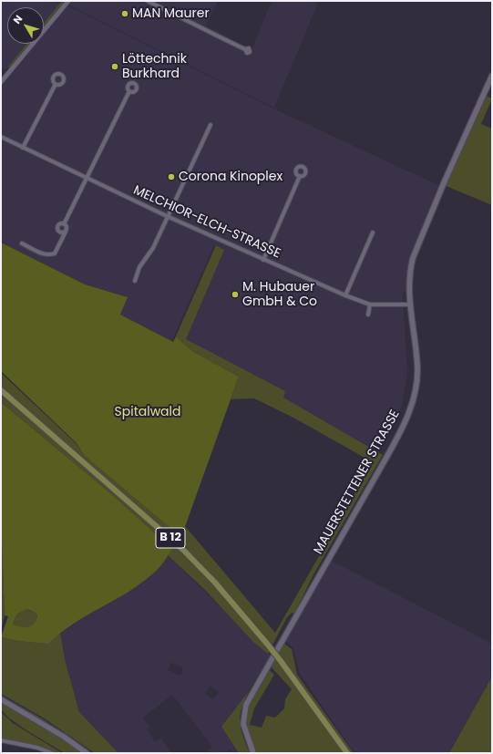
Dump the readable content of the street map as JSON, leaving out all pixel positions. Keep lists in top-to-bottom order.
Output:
{
  "streets": {
    "main road": ["MAUERSTETTENER STRASSE", "B 12"],
    "street": ["MELCHIOR-ELCH-STRASSE"]
  },
  "crossings": [
    ["MELCHIOR-ELCH-STRASSE", "MAUERSTETTENER STRASSE"]
  ],
  "parks": ["Spitalwald"],
  "places": [
    "MAN Maurer",
    "Löttechnik Burkhard",
    "Corona Kinoplex",
    "M. Hubauer GmbH & Co"
  ],
  "north": "top left"
}
